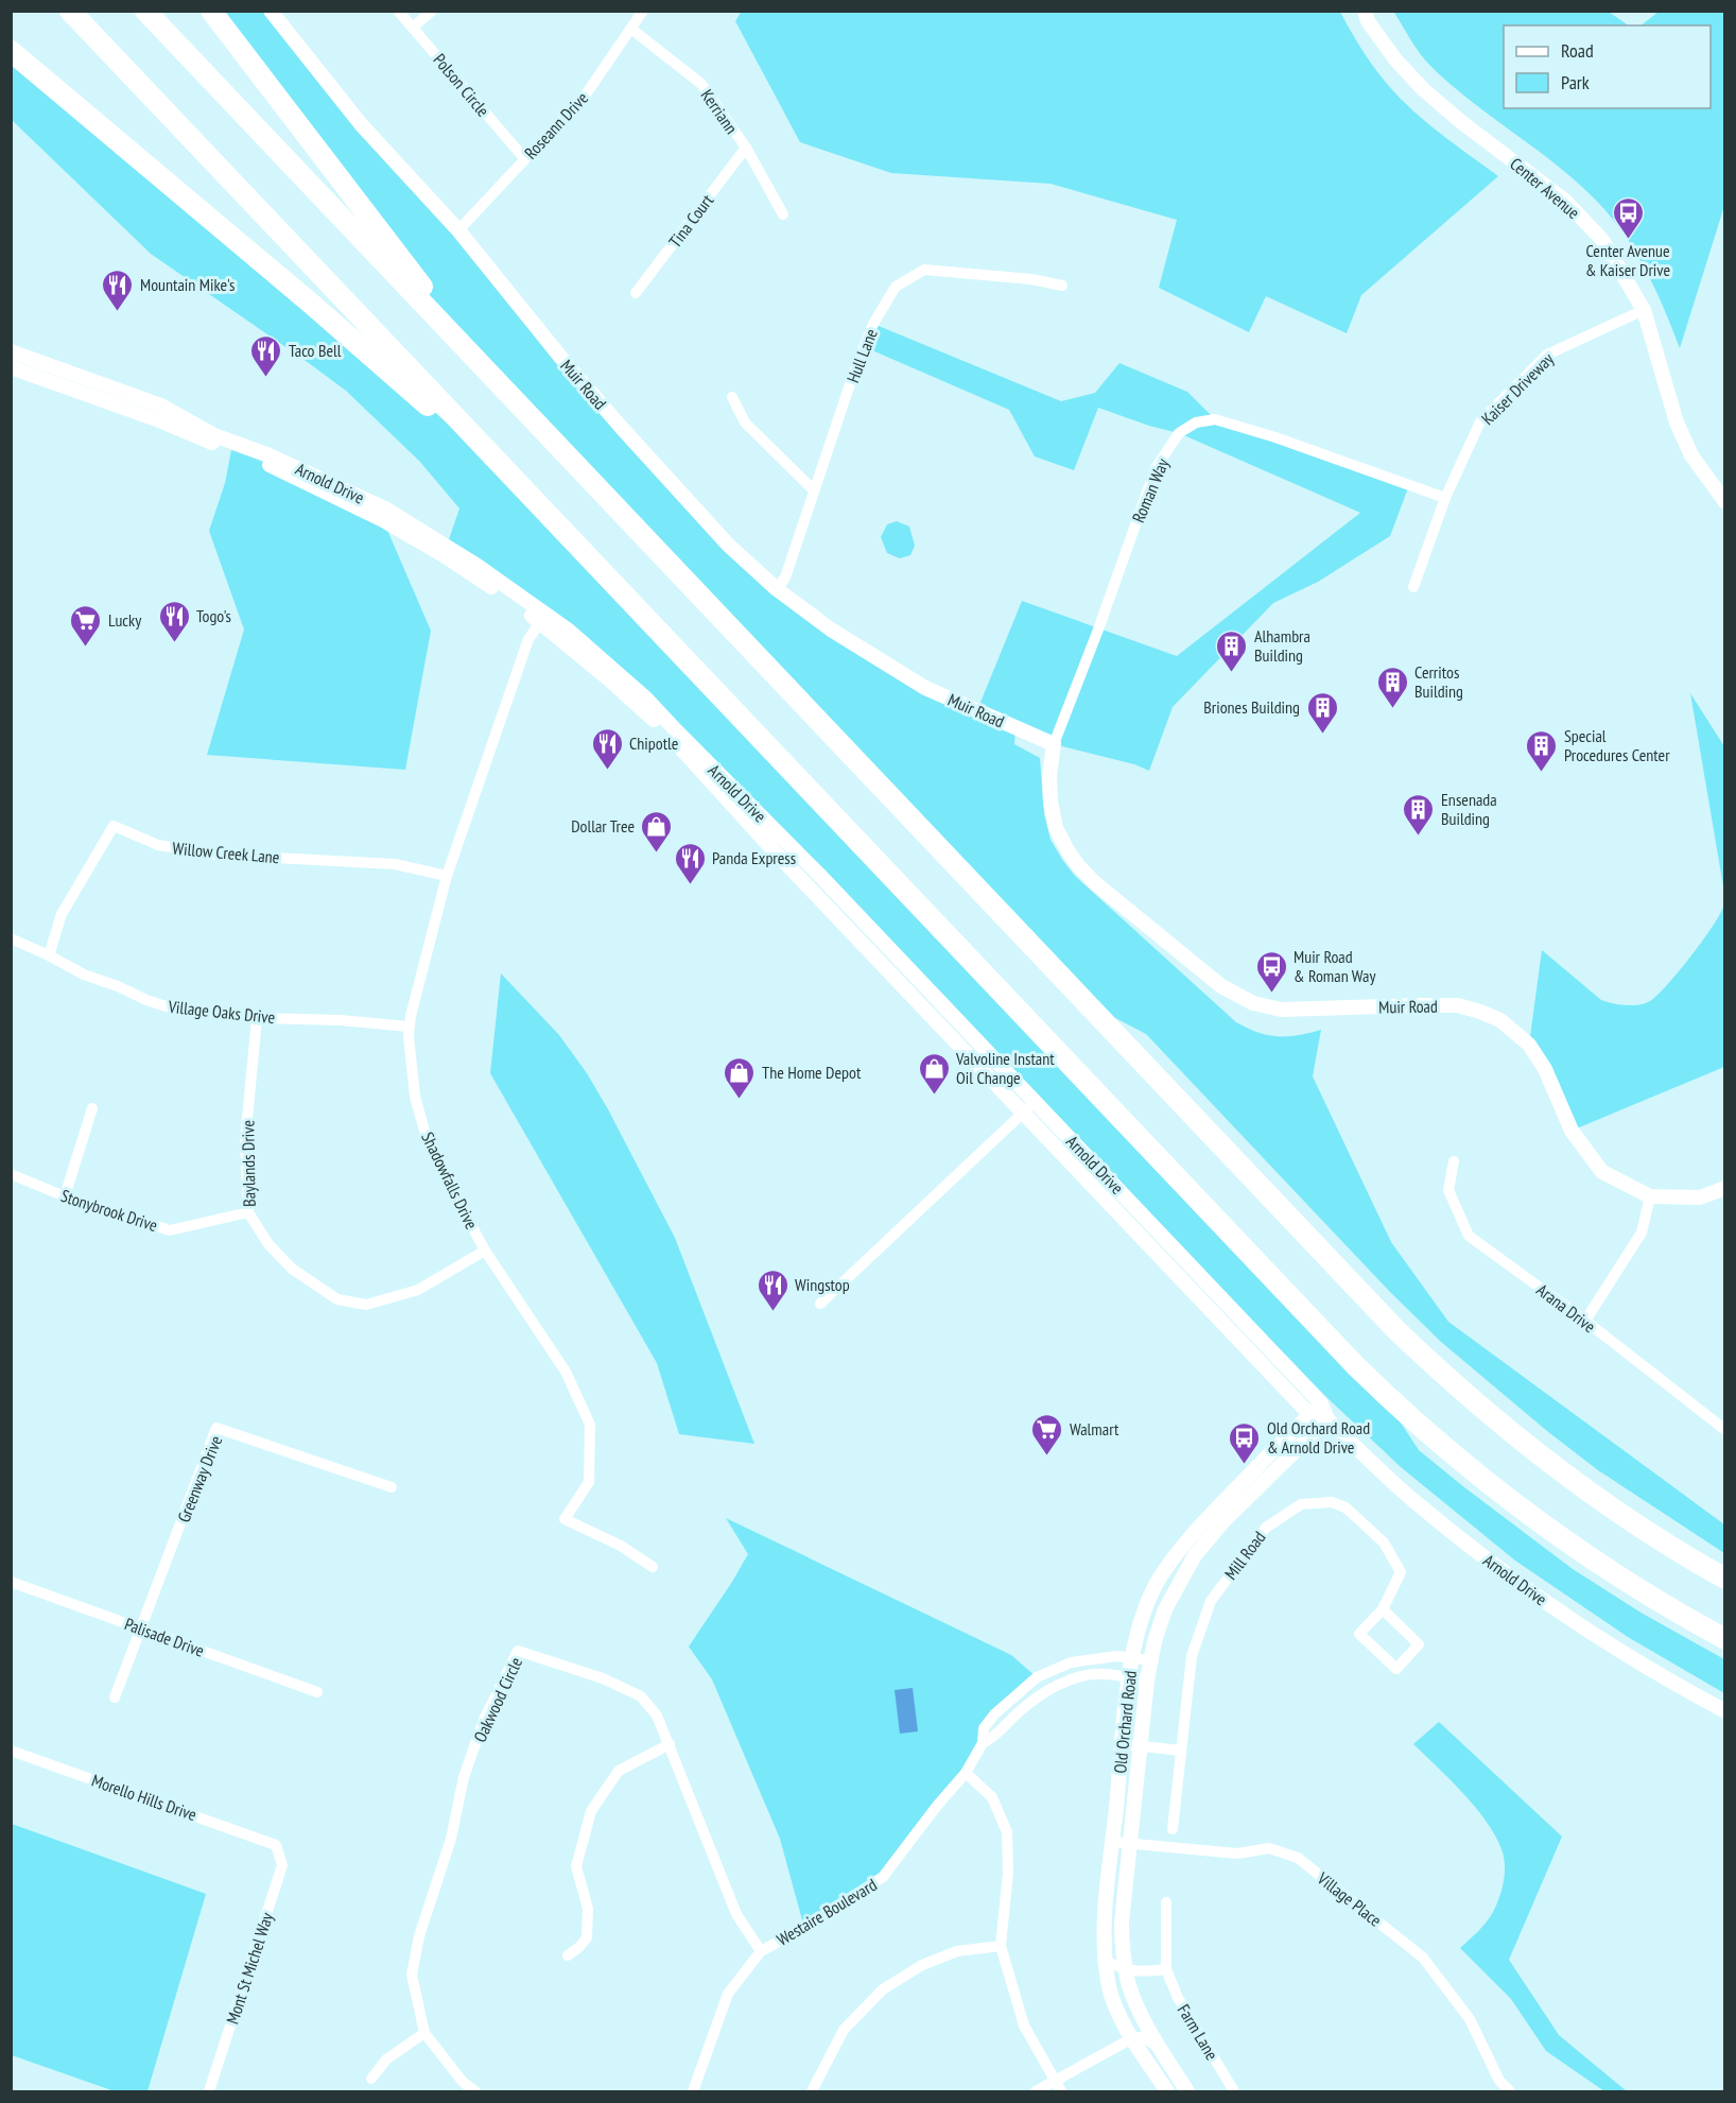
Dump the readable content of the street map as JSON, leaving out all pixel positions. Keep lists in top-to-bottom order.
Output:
{
  "streets": {
    "street": [
      "Polson Circle",
      "Kerriann",
      "Roseann Drive",
      "Center Avenue",
      "Tina Court",
      "Hull Lane",
      "Muir Road",
      "Kaiser Driveway",
      "Arnold Drive",
      "Roman Way",
      "Willow Creek Lane",
      "Village Oaks Drive",
      "Baylands Drive",
      "Shadowfalls Drive",
      "Stonybrook Drive",
      "Arana Drive",
      "Greenway Drive",
      "Mill Road",
      "Palisade Drive",
      "Oakwood Circle",
      "Old Orchard Road",
      "Morello Hills Drive",
      "Village Place",
      "Westaire Boulevard",
      "Mont St Michel Way",
      "Farm Lane"
    ]
  },
  "crossings": [
    ["Polson Circle", "Roseann Drive"],
    ["Kerriann", "Roseann Drive"],
    ["Kerriann", "Tina Court"],
    ["Roseann Drive", "Muir Road"],
    ["Center Avenue", "Kaiser Driveway"],
    ["Hull Lane", "Muir Road"],
    ["Muir Road", "Roman Way"],
    ["Kaiser Driveway", "Roman Way"],
    ["Arnold Drive", "Shadowfalls Drive"],
    ["Arnold Drive", "Old Orchard Road"],
    ["Willow Creek Lane", "Village Oaks Drive"],
    ["Willow Creek Lane", "Shadowfalls Drive"],
    ["Village Oaks Drive", "Baylands Drive"],
    ["Village Oaks Drive", "Shadowfalls Drive"],
    ["Baylands Drive", "Shadowfalls Drive"],
    ["Baylands Drive", "Stonybrook Drive"],
    ["Greenway Drive", "Palisade Drive"],
    ["Oakwood Circle", "Westaire Boulevard"],
    ["Old Orchard Road", "Village Place"],
    ["Old Orchard Road", "Westaire Boulevard"],
    ["Morello Hills Drive", "Mont St Michel Way"]
  ],
  "places": {
    "bus stop": ["Center Avenue & Kaiser Drive", "Muir Road & Roman Way", "Old Orchard Road & Arnold Drive"],
    "restaurant": [
      "Mountain Mike's",
      "Taco Bell",
      "Togo's",
      "Chipotle",
      "Panda Express",
      "Wingstop"
    ],
    "supermarket": ["Lucky", "Walmart"],
    "building": [
      "Alhambra Building",
      "Cerritos Building",
      "Briones Building",
      "Special Procedures Center",
      "Ensenada Building"
    ],
    "shop": ["Dollar Tree", "Valvoline Instant Oil Change", "The Home Depot"]
  },
  "legend": ["Road", "Park"]
}
